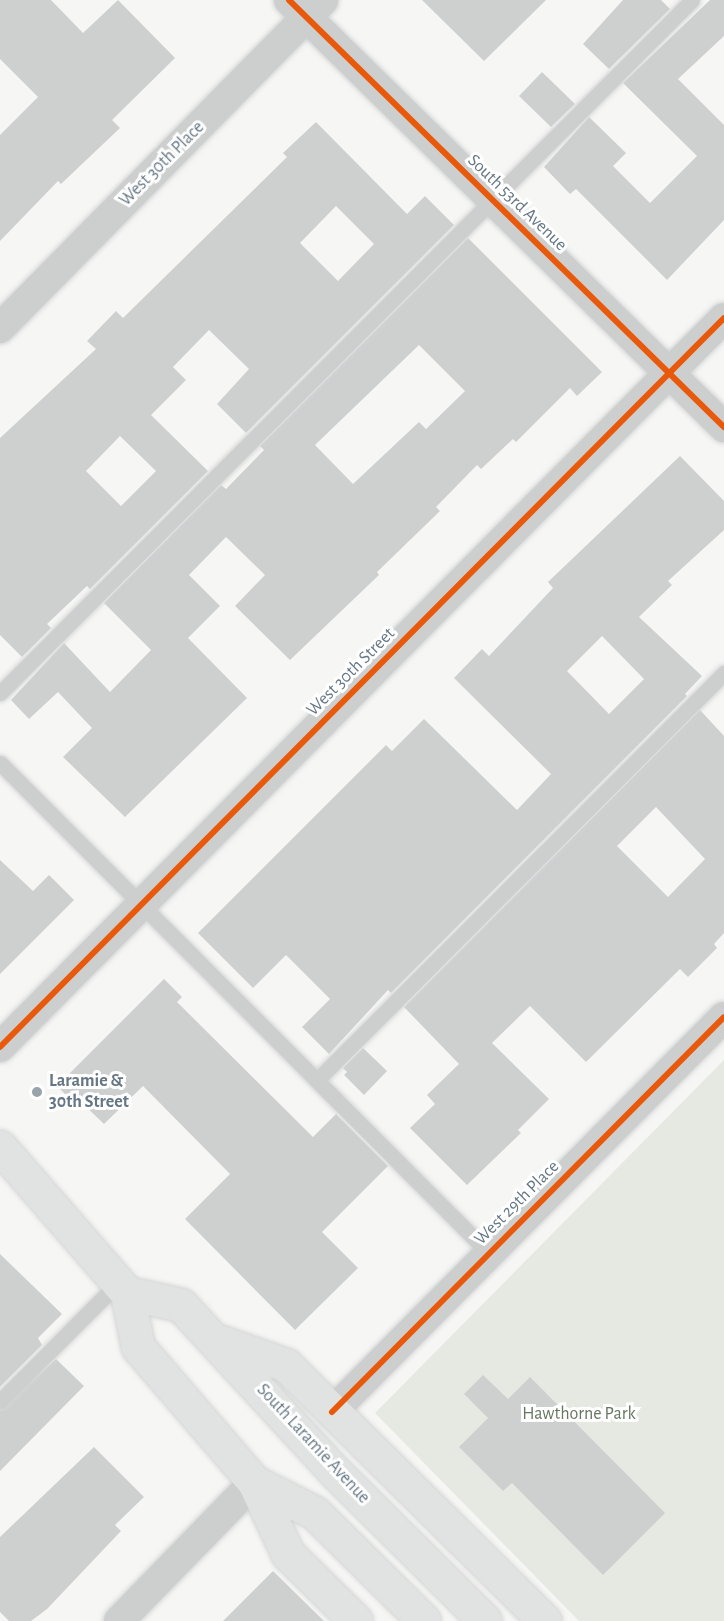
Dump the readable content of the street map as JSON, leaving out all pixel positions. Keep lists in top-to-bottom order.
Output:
{
  "streets": {
    "main road": ["South Laramie Avenue"],
    "street": [
      "West 30th Place",
      "South 53rd Avenue",
      "West 30th Street",
      "West 29th Place"
    ]
  },
  "crossings": [
    ["West 30th Place", "South 53rd Avenue"],
    ["South 53rd Avenue", "West 30th Street"]
  ],
  "parks": ["Hawthorne Park"],
  "places": ["Laramie & 30th Street"]
}
